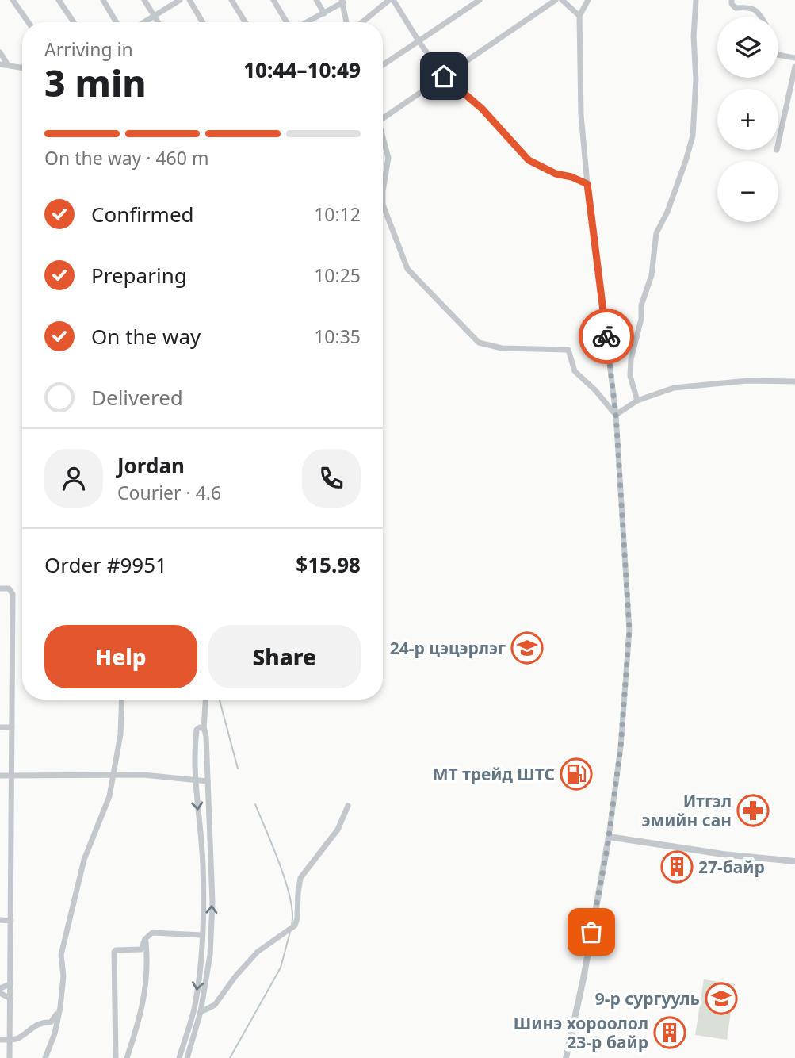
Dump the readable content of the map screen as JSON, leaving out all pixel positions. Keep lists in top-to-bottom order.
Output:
{
  "places": {
    "school or university": ["24-р цэцэрлэг", "9-р сургууль"],
    "fuel station": ["МТ трейд ШТС"],
    "pharmacy": ["Итгэл эмийн сан"],
    "building": ["27-байр", "Шинэ хороолол 23-р байр"]
  },
  "page": {
    "map_buttons": ["+", "−"],
    "heading": ["3 min", "Arriving in", "10:44–10:49"],
    "panel": [
      "Jordan",
      "Courier · 4.6",
      "Order #9951",
      "$15.98"
    ],
    "bar": "On the way · 460 m",
    "list": [
      ["Confirmed", "10:12"],
      ["Preparing", "10:25"],
      ["On the way", "10:35"],
      "Delivered"
    ],
    "buttons": ["Help", "Share"]
  }
}
